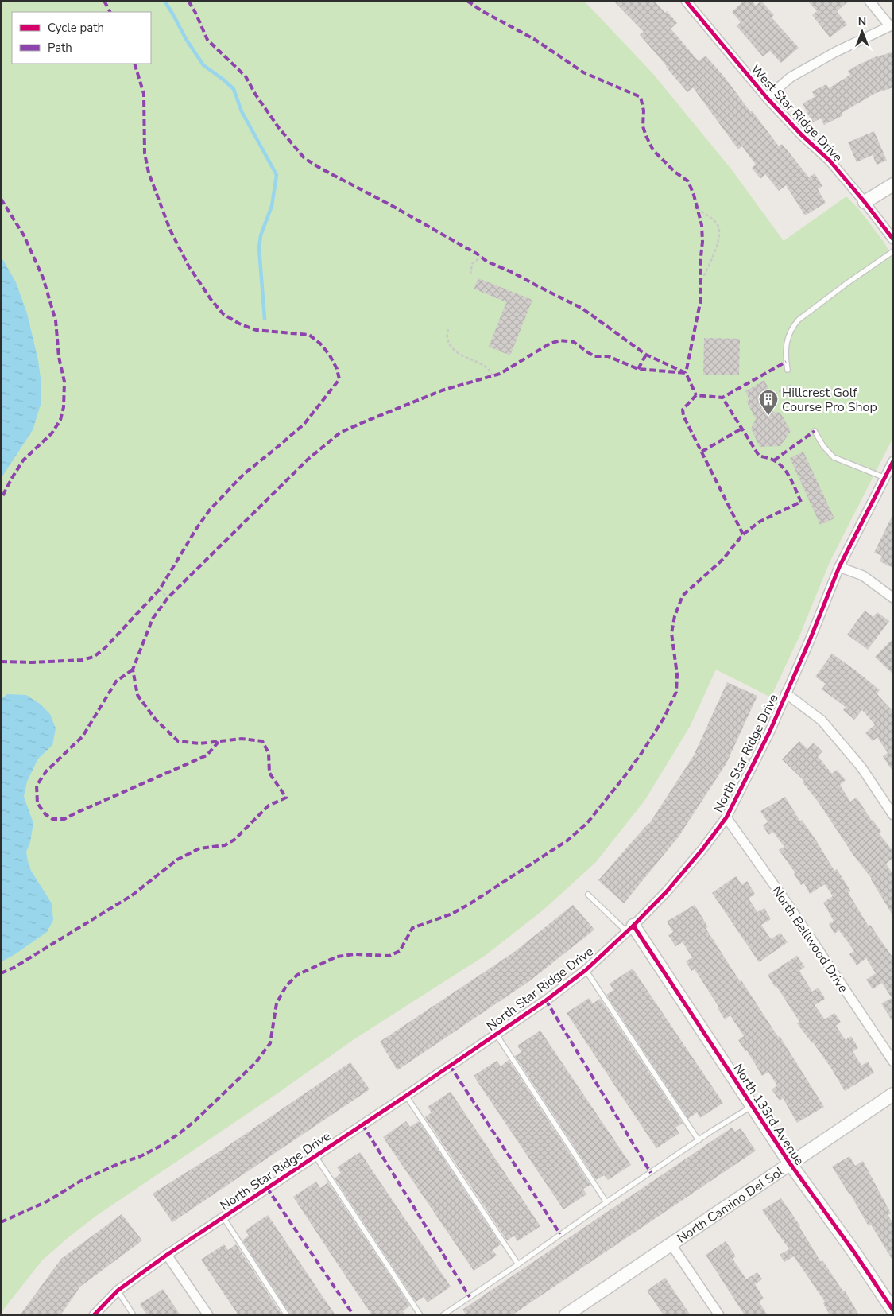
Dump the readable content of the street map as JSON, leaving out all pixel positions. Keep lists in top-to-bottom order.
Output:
{
  "streets": {
    "street": [
      "West Star Ridge Drive",
      "North Star Ridge Drive",
      "North Bellwood Drive",
      "North 133rd Avenue",
      "North Camino Del Sol"
    ]
  },
  "crossings": [
    ["North Star Ridge Drive", "North Bellwood Drive"],
    ["North Star Ridge Drive", "North 133rd Avenue"],
    ["North 133rd Avenue", "North Camino Del Sol"]
  ],
  "places": {
    "building": ["Hillcrest Golf Course Pro Shop"]
  },
  "legend": ["Cycle path", "Path"],
  "north": "top"
}
